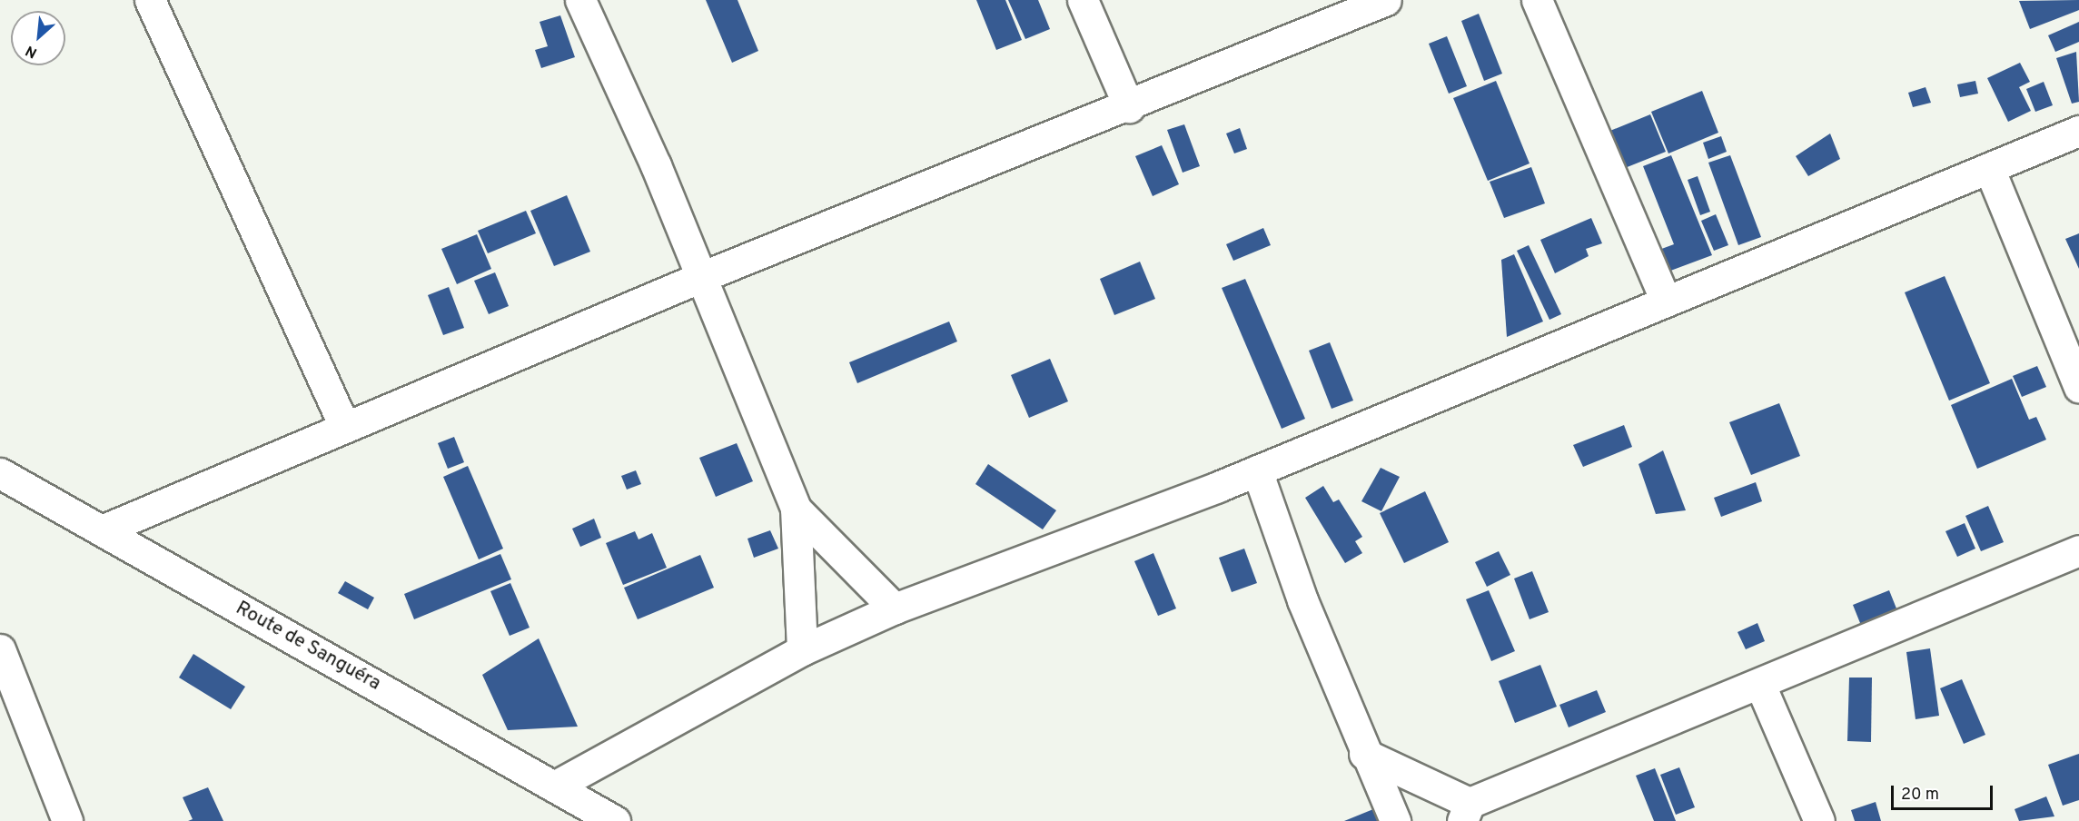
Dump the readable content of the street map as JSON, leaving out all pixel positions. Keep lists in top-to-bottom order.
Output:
{
  "streets": {
    "street": ["Route de Sanguéra"]
  },
  "scale_bar": "20 m",
  "north": "bottom left"
}
